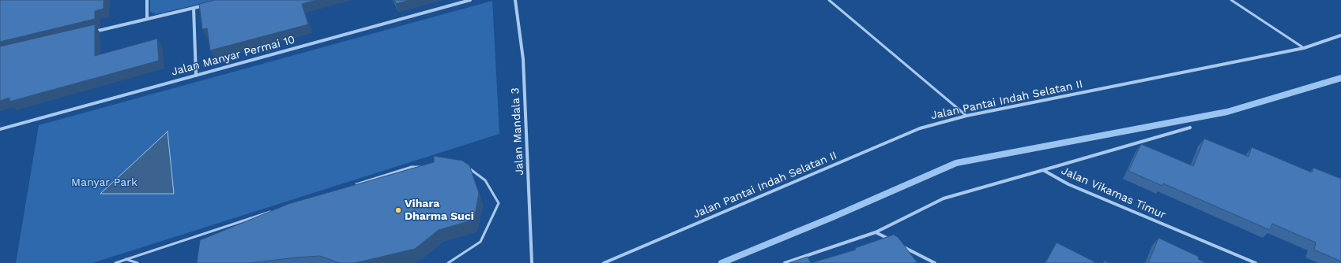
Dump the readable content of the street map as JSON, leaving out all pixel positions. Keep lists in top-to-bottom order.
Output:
{
  "streets": {
    "street": [
      "Jalan Manyar Permai 10",
      "Jalan Pantai Indah Selatan II",
      "Jalan Mandala 3",
      "Jalan Vikamas Timur"
    ]
  },
  "parks": ["Manyar Park"],
  "places": ["Vihara Dharma Suci"]
}
